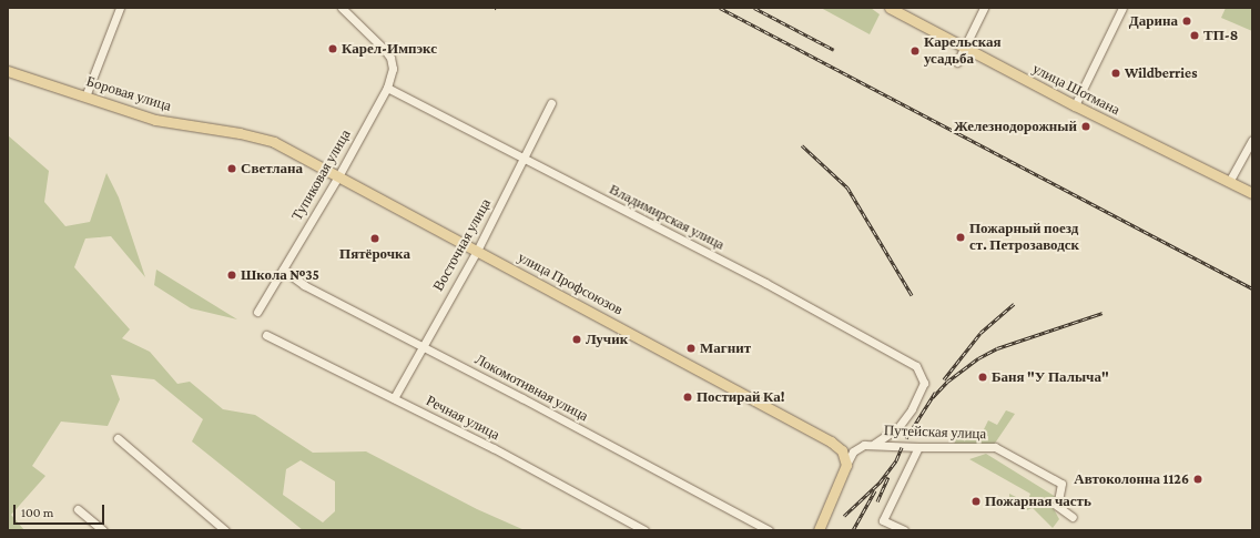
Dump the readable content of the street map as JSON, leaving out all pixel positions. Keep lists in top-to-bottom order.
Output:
{
  "streets": {
    "main road": ["улица Шотмана", "Боровая улица", "улица Профсоюзов"],
    "street": [
      "Тупиковая улица",
      "Владимирская улица",
      "Восточная улица",
      "Локомотивная улица",
      "Речная улица",
      "Путейская улица"
    ]
  },
  "crossings": [
    ["Боровая улица", "улица Профсоюзов"],
    ["Тупиковая улица", "Владимирская улица"],
    ["Тупиковая улица", "улица Профсоюзов"],
    ["Тупиковая улица", "Локомотивная улица"],
    ["Владимирская улица", "Восточная улица"],
    ["Владимирская улица", "Путейская улица"],
    ["Восточная улица", "улица Профсоюзов"],
    ["Восточная улица", "Локомотивная улица"],
    ["Восточная улица", "Речная улица"],
    ["улица Профсоюзов", "Путейская улица"]
  ],
  "places": [
    "Дарина",
    "ТП-8",
    "Карел-Импэкс",
    "Карельская усадьба",
    "Wildberries",
    "Железнодорожный",
    "Светлана",
    "Пожарный поезд ст. Петрозаводск",
    "Пятёрочка",
    "Школа №35",
    "Лучик",
    "Магнит",
    "Баня \"У Палыча\"",
    "Постирай Ка!",
    "Автоколонна 1126",
    "Пожарная часть"
  ],
  "scale_bar": "100 m"
}
